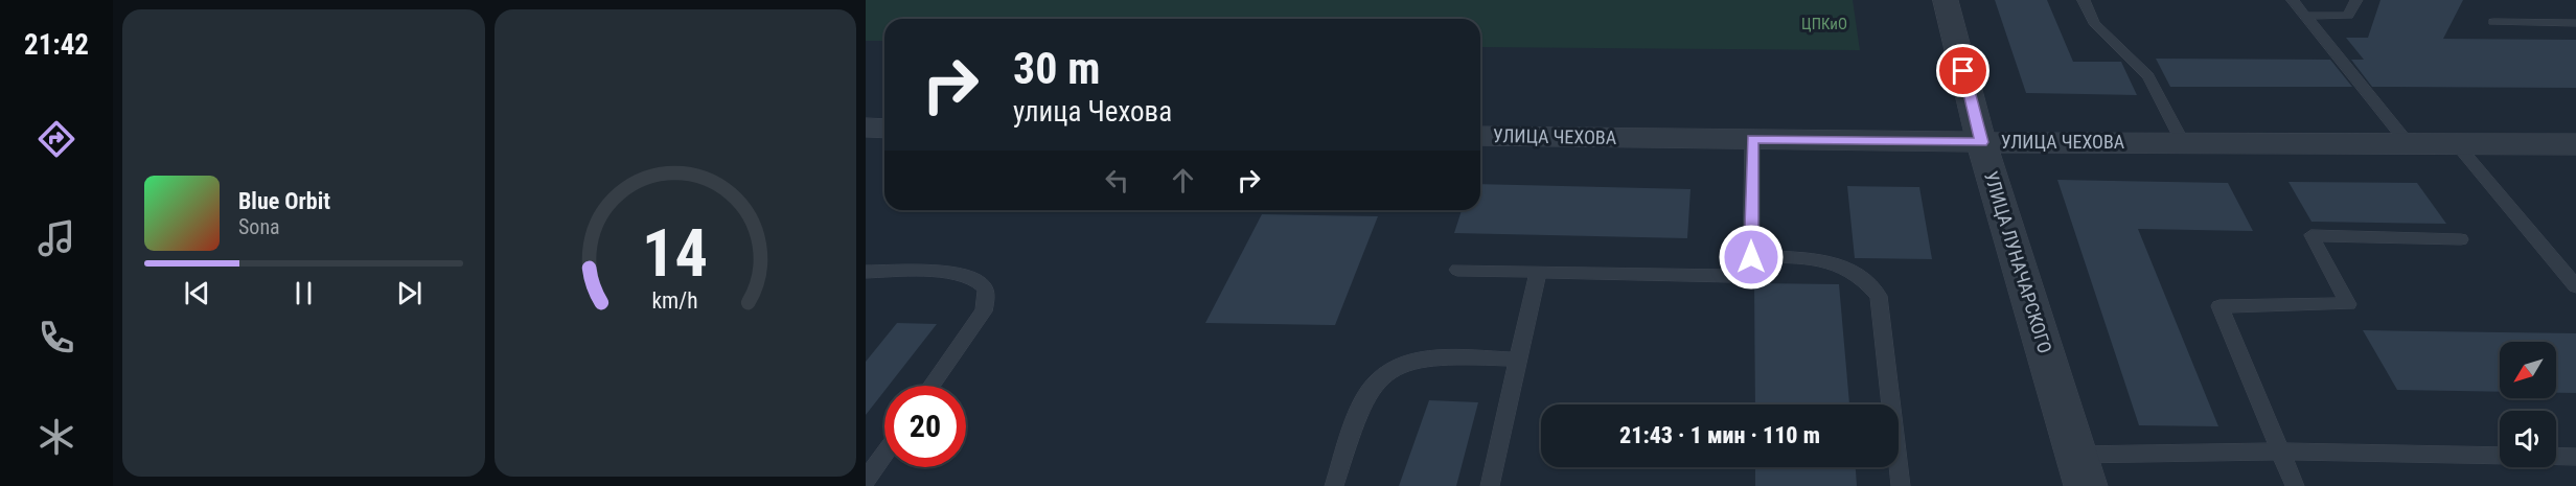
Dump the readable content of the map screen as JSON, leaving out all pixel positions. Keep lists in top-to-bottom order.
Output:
{
  "streets": {
    "street": ["УЛИЦА ЧЕХОВА", "УЛИЦА ЛУНАЧАРСКОГО"]
  },
  "crossings": [
    ["УЛИЦА ЧЕХОВА", "УЛИЦА ЛУНАЧАРСКОГО"]
  ],
  "parks": ["ЦПКиО"],
  "north": "bottom left",
  "page": {
    "tabs": "21:42",
    "turn": ["30 m", "улица Чехова"],
    "song": ["Blue Orbit", "Sona"],
    "limit": "20",
    "trip": "21:43 · 1 мин · 110 m",
    "gauge": ["14", "km/h"]
  }
}
